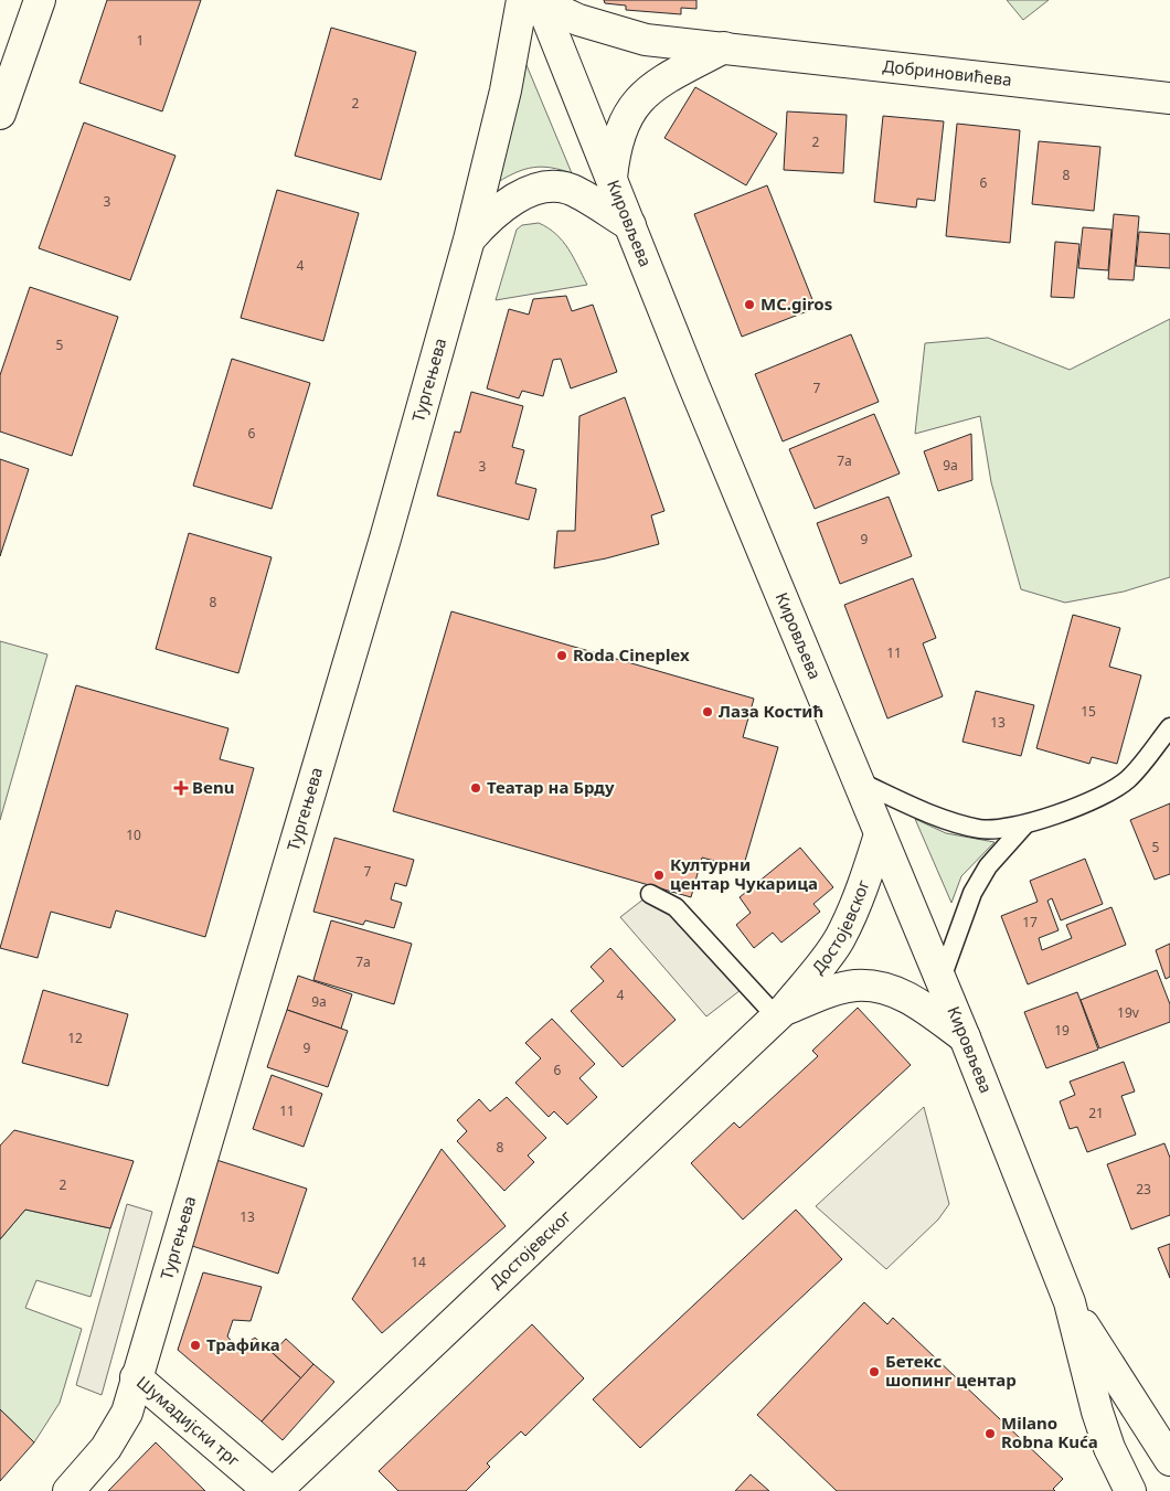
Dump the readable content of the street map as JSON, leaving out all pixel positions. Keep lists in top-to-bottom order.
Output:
{
  "streets": {
    "street": [
      "Добриновићева",
      "Кировљева",
      "Тургењева",
      "Достојевског",
      "Шумадијски трг"
    ]
  },
  "crossings": [
    ["Добриновићева", "Кировљева"],
    ["Добриновићева", "Тургењева"],
    ["Кировљева", "Тургењева"],
    ["Кировљева", "Достојевског"],
    ["Тургењева", "Шумадијски трг"]
  ],
  "places": {
    "other": [
      "MC.giros",
      "Roda Cineplex",
      "Лаза Костић",
      "Театар на Брду",
      "Културни центар Чукарица",
      "Трафика",
      "Бетекс шопинг центар",
      "Milano Robna Kuća"
    ],
    "health": ["Benu"]
  },
  "house_numbers": [
    "1",
    "2",
    "2",
    "8",
    "6",
    "3",
    "4",
    "5",
    "7",
    "6",
    "7a",
    "9a",
    "3",
    "9",
    "8",
    "11",
    "15",
    "13",
    "10",
    "5",
    "7",
    "17",
    "7a",
    "4",
    "9a",
    "19v",
    "19",
    "12",
    "9",
    "6",
    "11",
    "21",
    "8",
    "2",
    "23",
    "13",
    "14"
  ]
}
